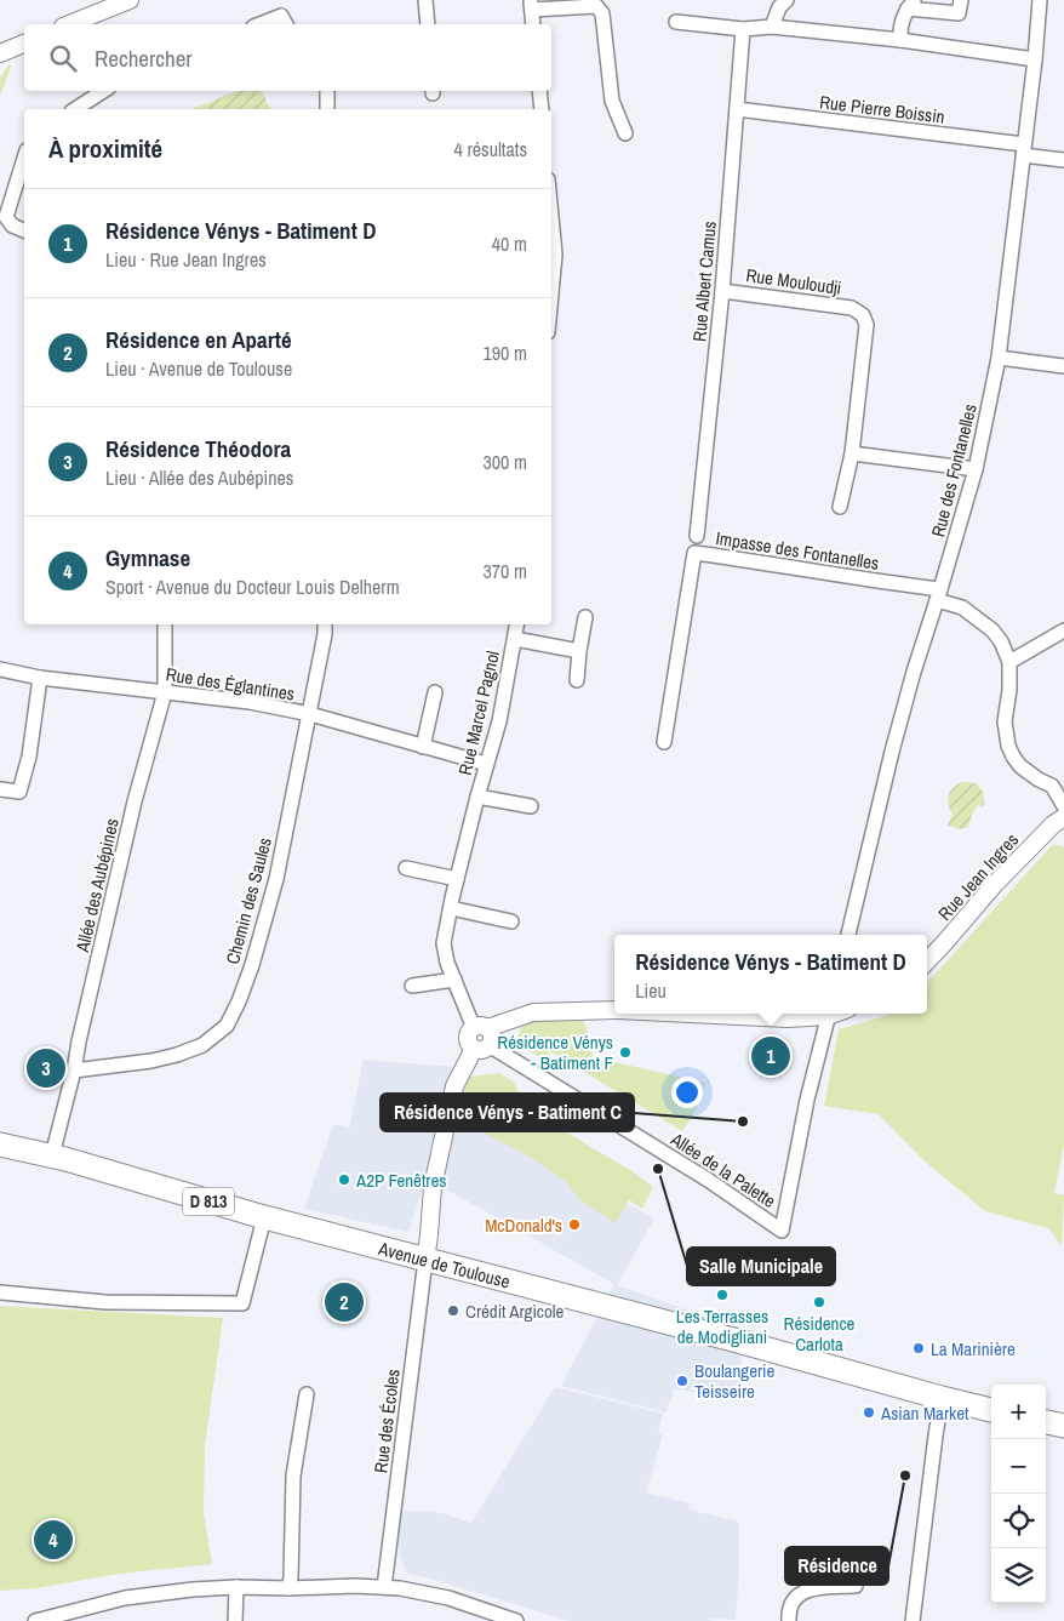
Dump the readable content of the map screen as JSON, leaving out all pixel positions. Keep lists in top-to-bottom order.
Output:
{
  "streets": {
    "main road": ["D 813", "Avenue de Toulouse"],
    "street": [
      "Rue Pierre Boissin",
      "Rue Albert Camus",
      "Rue Mouloudji",
      "Rue des Fontanelles",
      "Impasse des Fontanelles",
      "Rue des Églantines",
      "Rue Marcel Pagnol",
      "Rue Jean Ingres",
      "Allée des Aubépines",
      "Chemin des Saules",
      "Allée de la Palette",
      "Rue des Écoles"
    ]
  },
  "crossings": [
    ["Rue Pierre Boissin", "Rue Albert Camus"],
    ["Rue Pierre Boissin", "Rue des Fontanelles"],
    ["Rue Albert Camus", "Rue Mouloudji"],
    ["Rue des Fontanelles", "Impasse des Fontanelles"],
    ["Rue des Églantines", "Rue Marcel Pagnol"],
    ["Rue des Églantines", "Allée des Aubépines"],
    ["Rue des Églantines", "Chemin des Saules"],
    ["Allée des Aubépines", "Chemin des Saules"],
    ["Allée des Aubépines", "Avenue de Toulouse"],
    ["Avenue de Toulouse", "Rue des Écoles"]
  ],
  "places": [
    "Résidence Vénys - Batiment F",
    "Résidence Vénys - Batiment C",
    "Salle Municipale",
    "A2P Fenêtres",
    "McDonald's",
    "Les Terrasses de Modigliani",
    "Résidence Carlota",
    "Crédit Argicole",
    "La Marinière",
    "Boulangerie Teisseire",
    "Asian Market",
    "Résidence"
  ],
  "page": {
    "search": "Rechercher",
    "heading": ["À proximité", "4 résultats"],
    "list": [
      {
        "mark": "1",
        "name": "Résidence Vénys - Batiment D",
        "note": "Lieu · Rue Jean Ingres",
        "value": "40 m"
      },
      {
        "mark": "2",
        "name": "Résidence en Aparté",
        "note": "Lieu · Avenue de Toulouse",
        "value": "190 m"
      },
      {
        "mark": "3",
        "name": "Résidence Théodora",
        "note": "Lieu · Allée des Aubépines",
        "value": "300 m"
      },
      {
        "mark": "4",
        "name": "Gymnase",
        "note": "Sport · Avenue du Docteur Louis Delherm",
        "value": "370 m"
      }
    ],
    "popup": ["Résidence Vénys - Batiment D", "Lieu"],
    "pins": [
      "1",
      "3",
      "2",
      "4"
    ],
    "map_buttons": ["+", "−"]
  }
}
